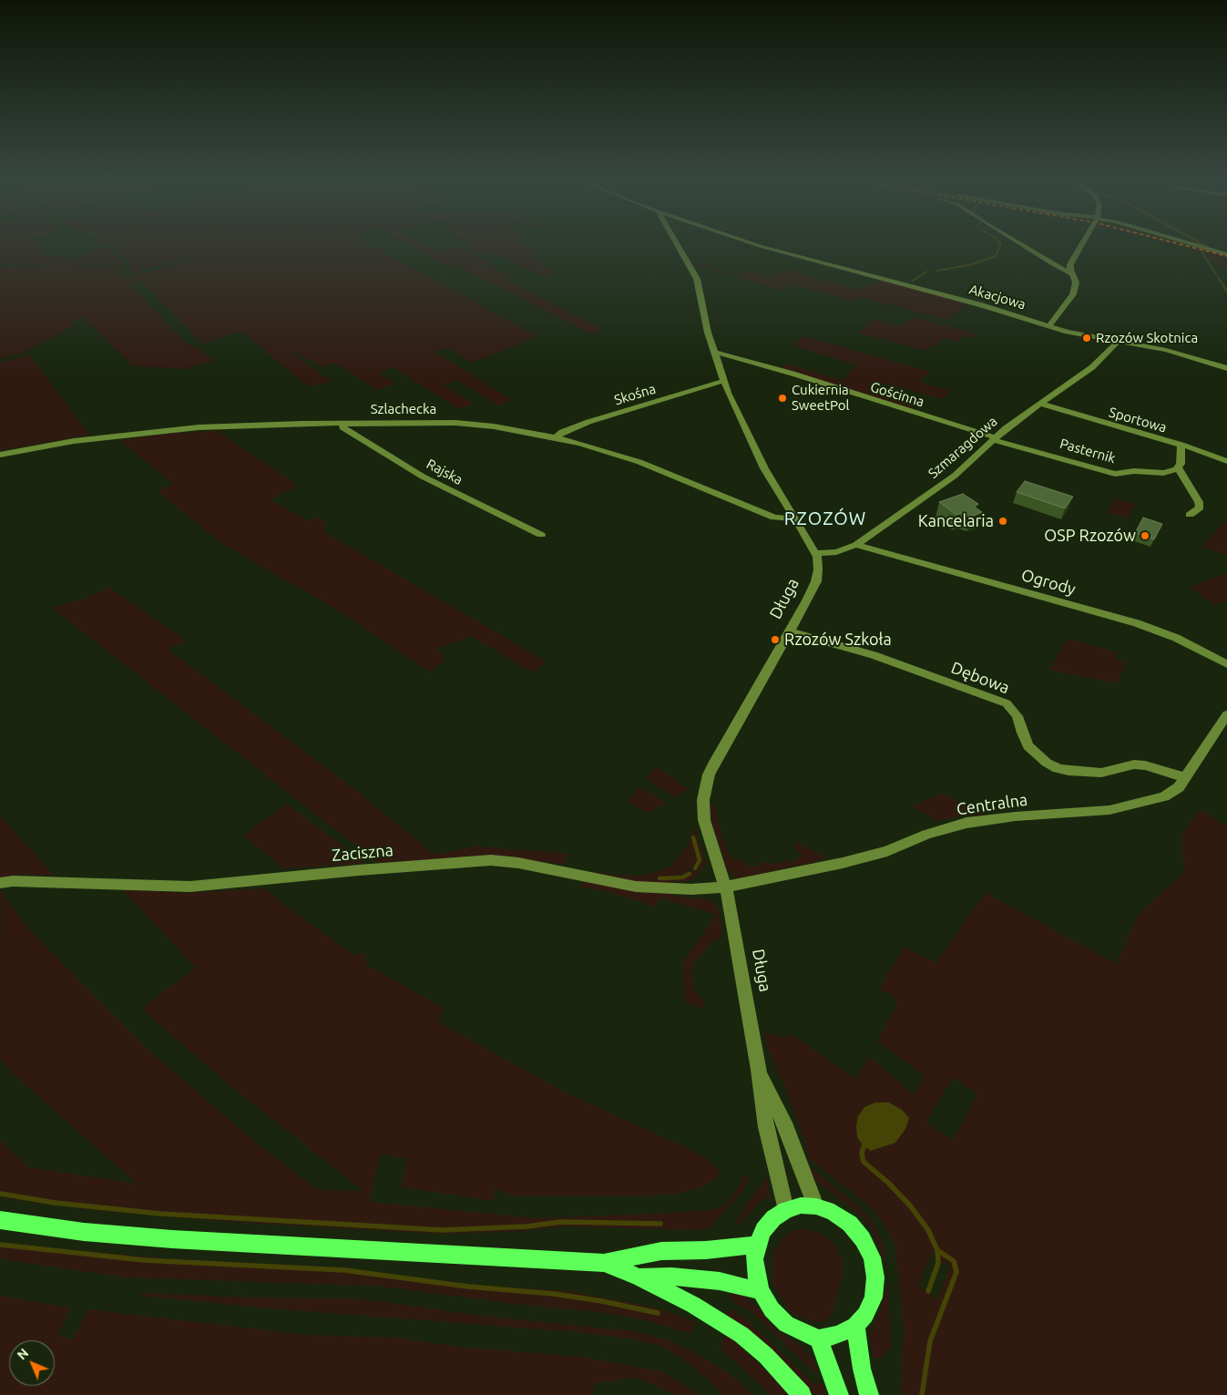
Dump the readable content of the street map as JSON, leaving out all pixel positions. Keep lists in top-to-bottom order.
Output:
{
  "streets": {
    "street": [
      "Akacjowa",
      "Skośna",
      "Gościnna",
      "Szlachecka",
      "Sportowa",
      "Szmaragdowa",
      "Pasternik",
      "Rajska",
      "Ogrody",
      "Długa",
      "Dębowa",
      "Centralna",
      "Zaciszna"
    ]
  },
  "crossings": [
    ["Akacjowa", "Szmaragdowa"],
    ["Skośna", "Szlachecka"],
    ["Skośna", "Długa"],
    ["Gościnna", "Szmaragdowa"],
    ["Gościnna", "Pasternik"],
    ["Gościnna", "Długa"],
    ["Szlachecka", "Rajska"],
    ["Szlachecka", "Długa"],
    ["Sportowa", "Szmaragdowa"],
    ["Szmaragdowa", "Pasternik"],
    ["Szmaragdowa", "Ogrody"],
    ["Szmaragdowa", "Długa"],
    ["Długa", "Dębowa"],
    ["Długa", "Centralna"],
    ["Długa", "Zaciszna"],
    ["Dębowa", "Centralna"],
    ["Centralna", "Zaciszna"]
  ],
  "districts": ["RZOZÓW"],
  "places": [
    "Rzozów Skotnica",
    "Cukiernia SweetPol",
    "Kancelaria",
    "OSP Rzozów",
    "Rzozów Szkoła"
  ],
  "north": "top left"
}
